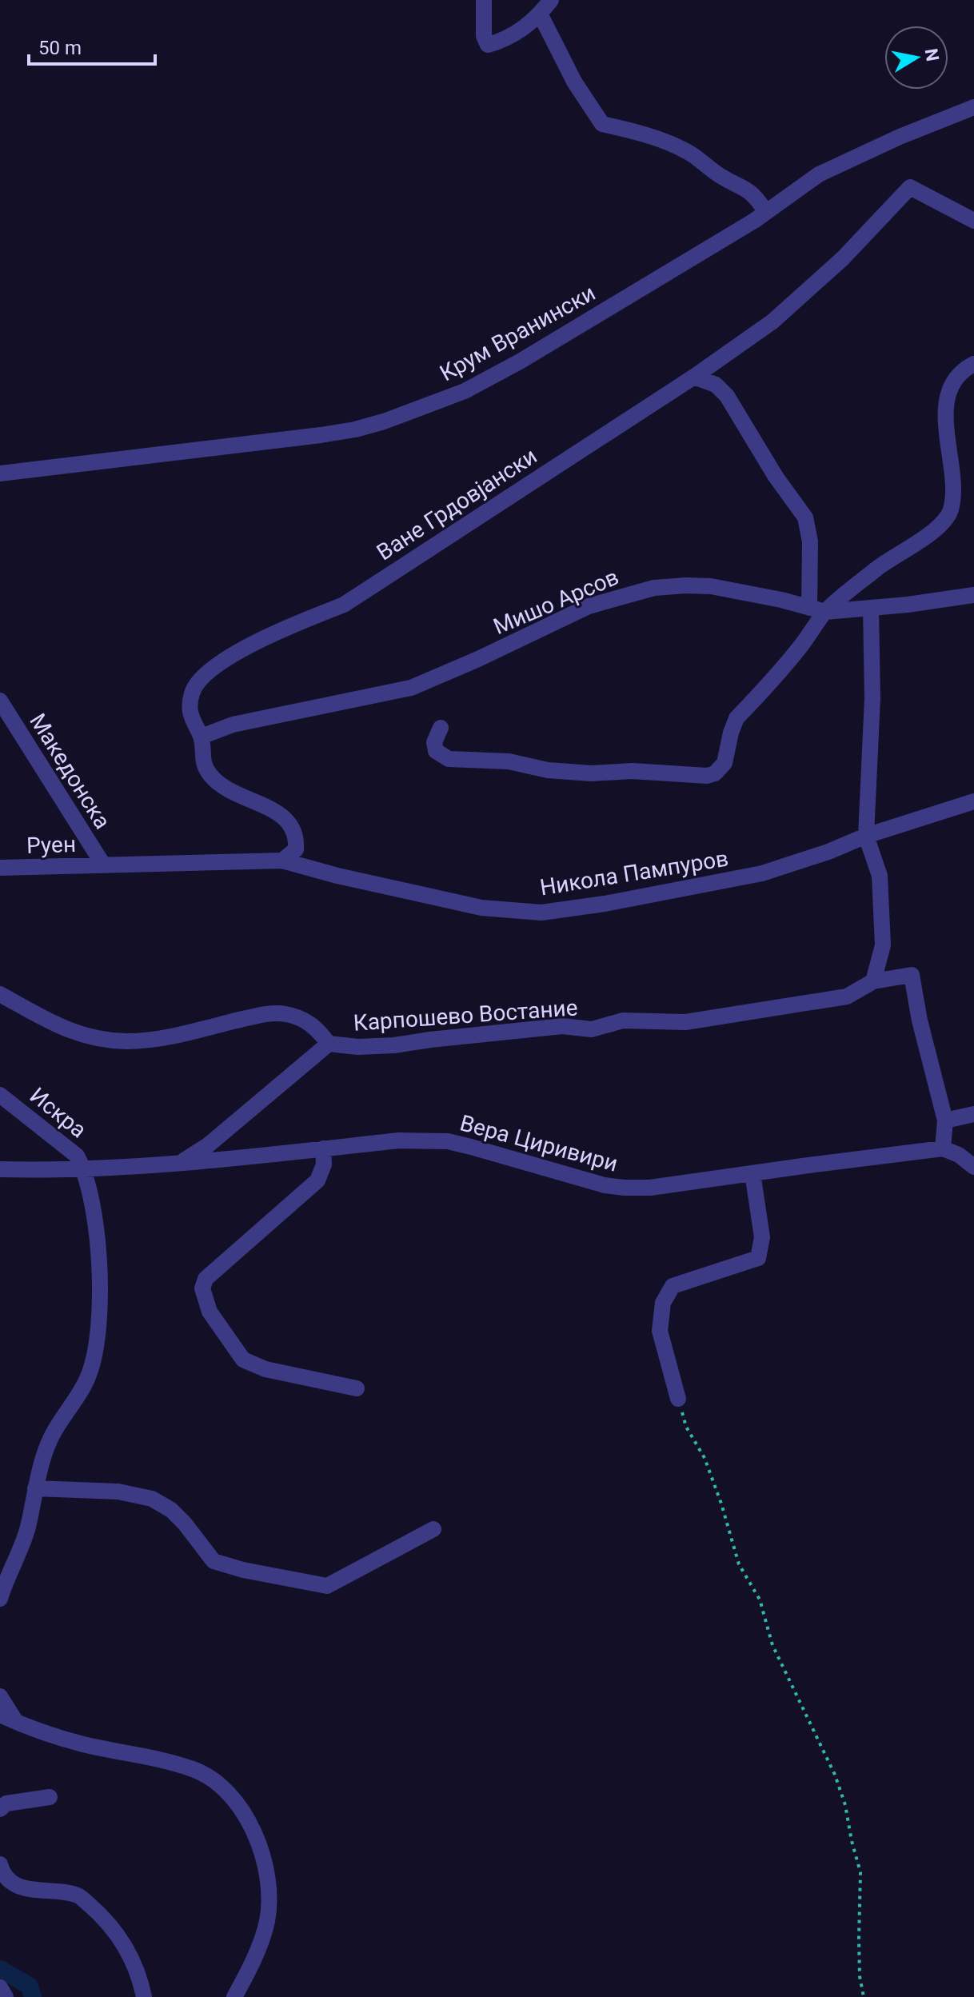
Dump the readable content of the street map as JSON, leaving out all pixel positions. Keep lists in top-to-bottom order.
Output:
{
  "streets": {
    "street": [
      "Крум Вранински",
      "Ване Грдовјански",
      "Мишо Арсов",
      "Македонска",
      "Руен",
      "Никола Пампуров",
      "Карпошево Востание",
      "Искра",
      "Вера Циривири"
    ]
  },
  "crossings": [
    ["Ване Грдовјански", "Мишо Арсов"],
    ["Ване Грдовјански", "Никола Пампуров"],
    ["Македонска", "Руен"],
    ["Македонска", "Никола Пампуров"],
    ["Руен", "Никола Пампуров"],
    ["Искра", "Вера Циривири"]
  ],
  "scale_bar": "50 m",
  "north": "right"
}
